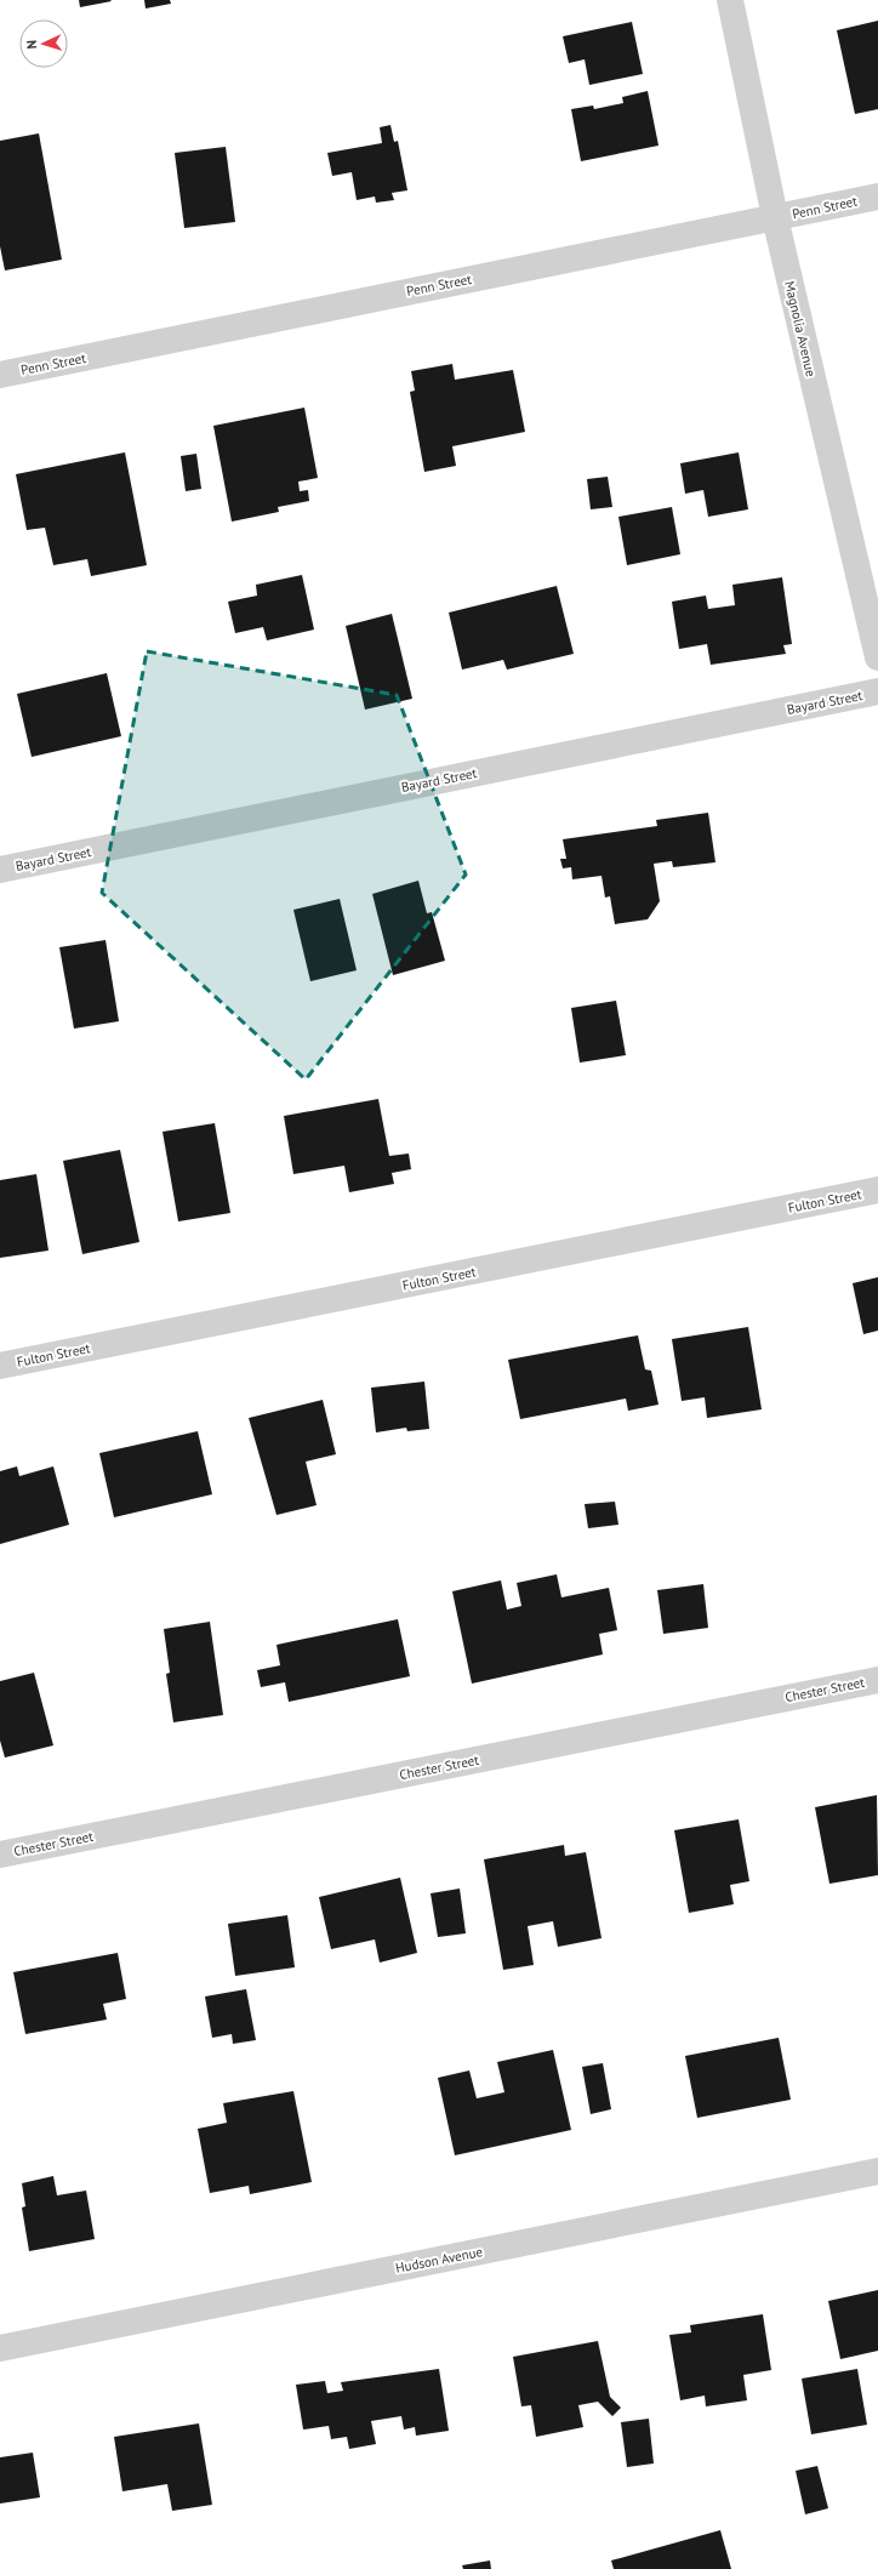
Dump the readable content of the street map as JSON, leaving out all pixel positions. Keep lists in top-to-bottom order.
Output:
{
  "streets": {
    "street": [
      "Penn Street",
      "Magnolia Avenue",
      "Bayard Street",
      "Fulton Street",
      "Chester Street",
      "Hudson Avenue"
    ]
  },
  "crossings": [
    ["Penn Street", "Magnolia Avenue"]
  ],
  "north": "left"
}
